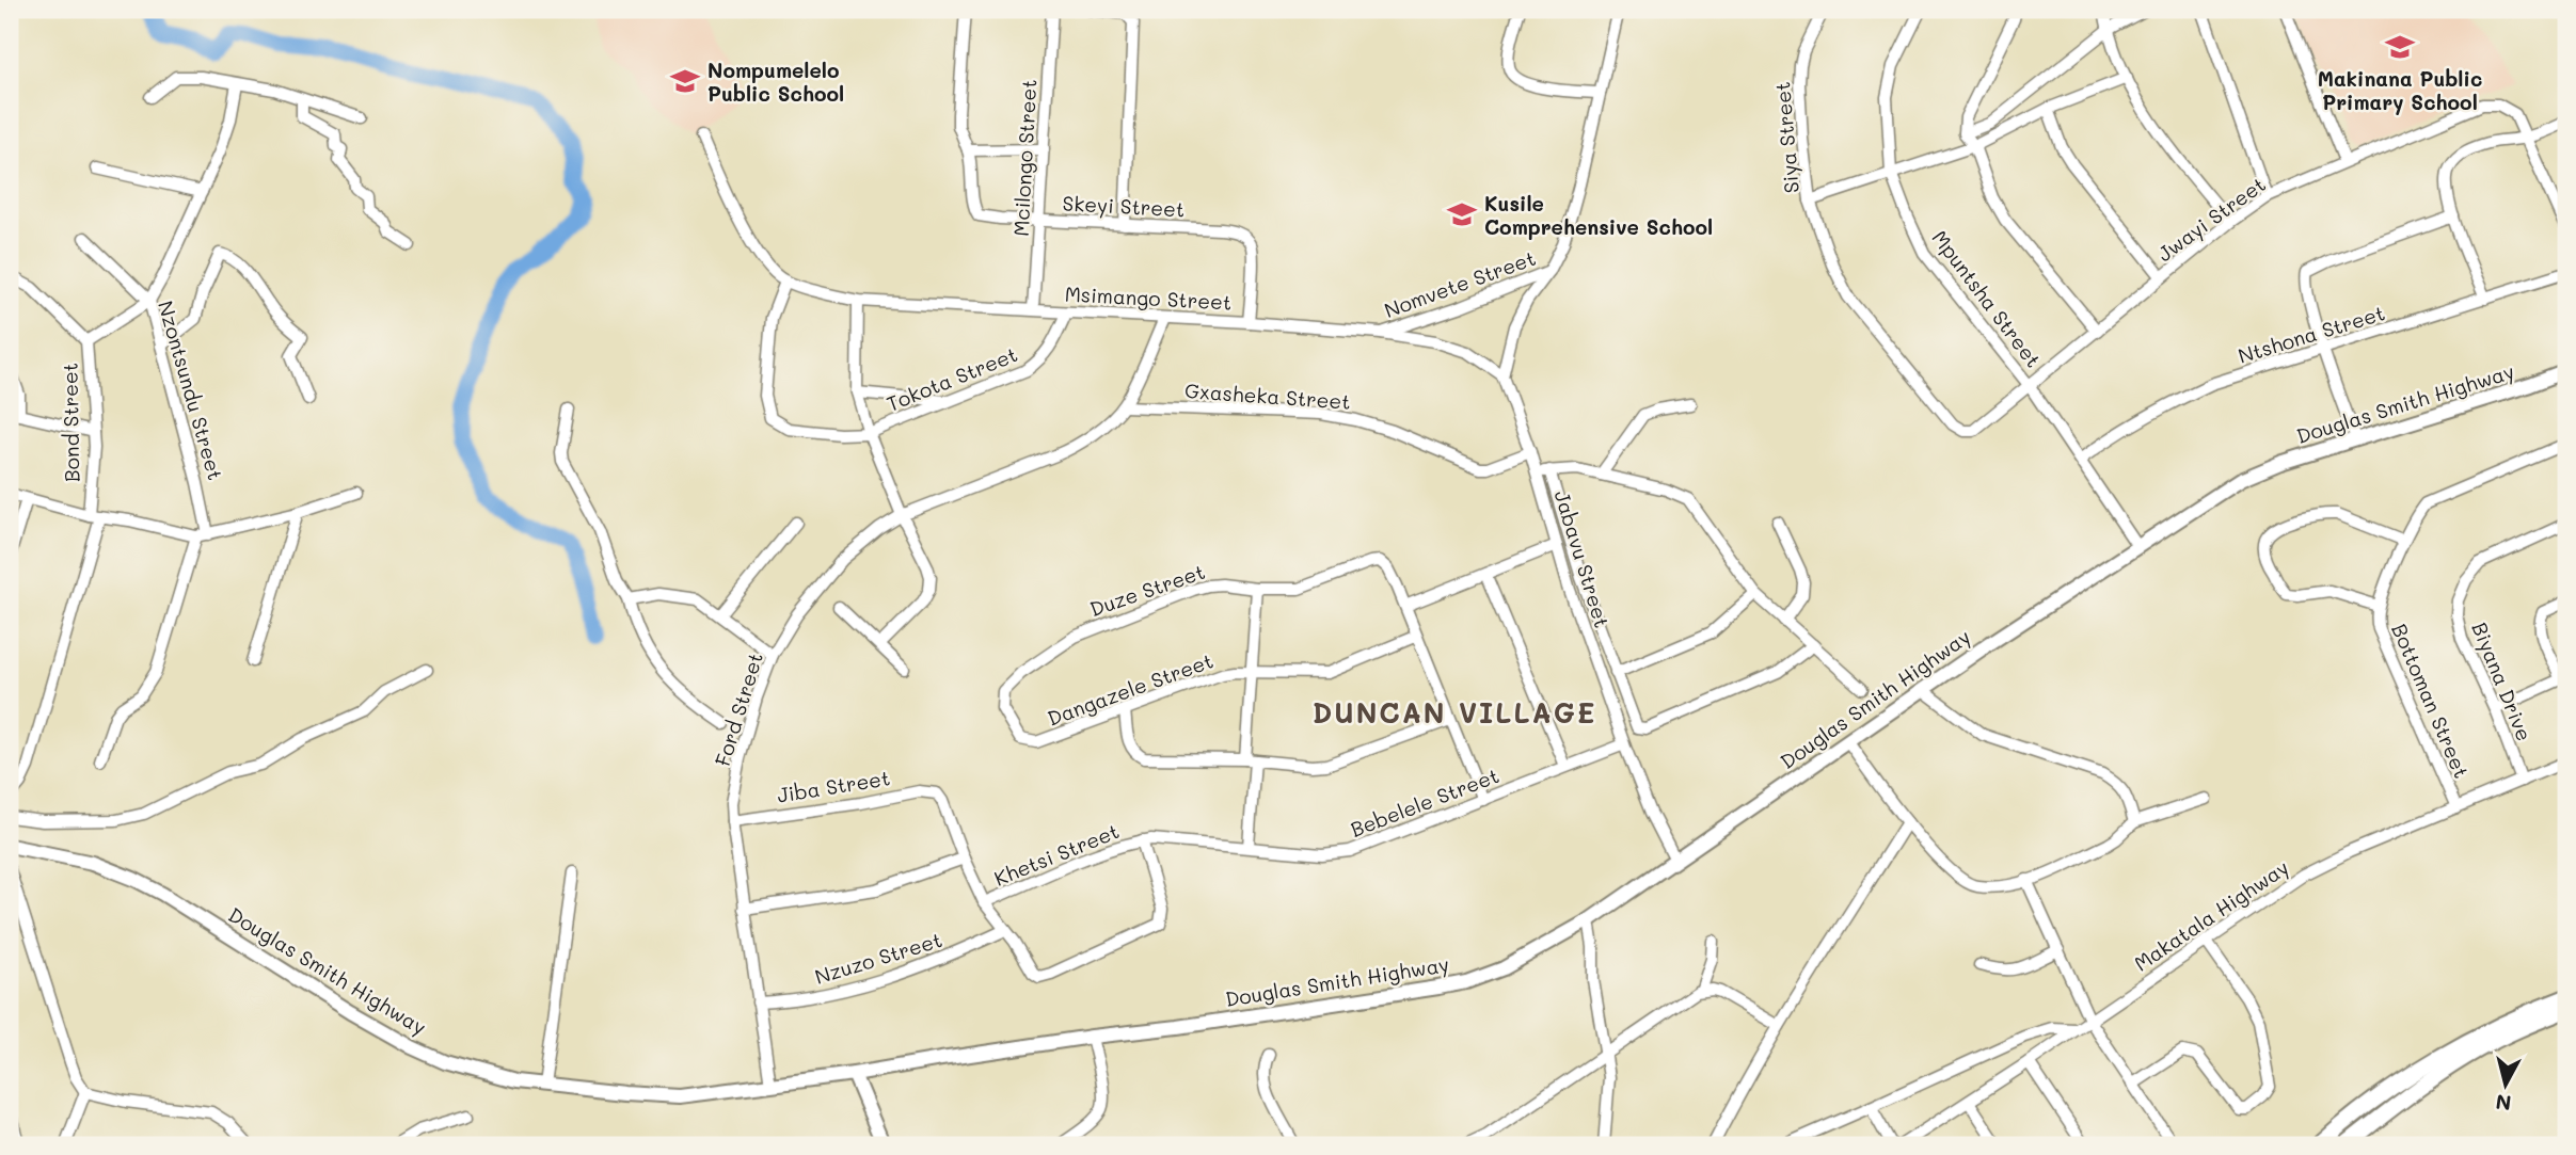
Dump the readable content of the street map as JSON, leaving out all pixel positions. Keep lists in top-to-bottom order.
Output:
{
  "streets": {
    "street": [
      "Siya Street",
      "Mcilongo Street",
      "Skeyi Street",
      "Jwayi Street",
      "Nomvete Street",
      "Msimango Street",
      "Mpuntsha Street",
      "Ntshona Street",
      "Tokota Street",
      "Nzontsundu Street",
      "Gxasheka Street",
      "Douglas Smith Highway",
      "Bond Street",
      "Jabavu Street",
      "Duze Street",
      "Biyana Drive",
      "Dangazele Street",
      "Bottoman Street",
      "Ford Street",
      "Jiba Street",
      "Bebelele Street",
      "Khetsi Street",
      "Makatala Highway",
      "Nzuzo Street"
    ]
  },
  "crossings": [
    ["Siya Street", "Jwayi Street"],
    ["Mcilongo Street", "Skeyi Street"],
    ["Mcilongo Street", "Msimango Street"],
    ["Skeyi Street", "Msimango Street"],
    ["Jwayi Street", "Mpuntsha Street"],
    ["Nomvete Street", "Msimango Street"],
    ["Msimango Street", "Tokota Street"],
    ["Msimango Street", "Jabavu Street"],
    ["Msimango Street", "Ford Street"],
    ["Mpuntsha Street", "Ntshona Street"],
    ["Mpuntsha Street", "Douglas Smith Highway"],
    ["Gxasheka Street", "Jabavu Street"],
    ["Gxasheka Street", "Ford Street"],
    ["Douglas Smith Highway", "Jabavu Street"],
    ["Douglas Smith Highway", "Ford Street"],
    ["Jabavu Street", "Bebelele Street"],
    ["Duze Street", "Dangazele Street"],
    ["Biyana Drive", "Makatala Highway"],
    ["Bottoman Street", "Makatala Highway"],
    ["Ford Street", "Jiba Street"],
    ["Ford Street", "Nzuzo Street"],
    ["Bebelele Street", "Khetsi Street"]
  ],
  "districts": ["DUNCAN VILLAGE"],
  "places": {
    "school or university": ["Makinana Public Primary School", "Nompumelelo Public School", "Kusile Comprehensive School"]
  },
  "north": "bottom"
}
